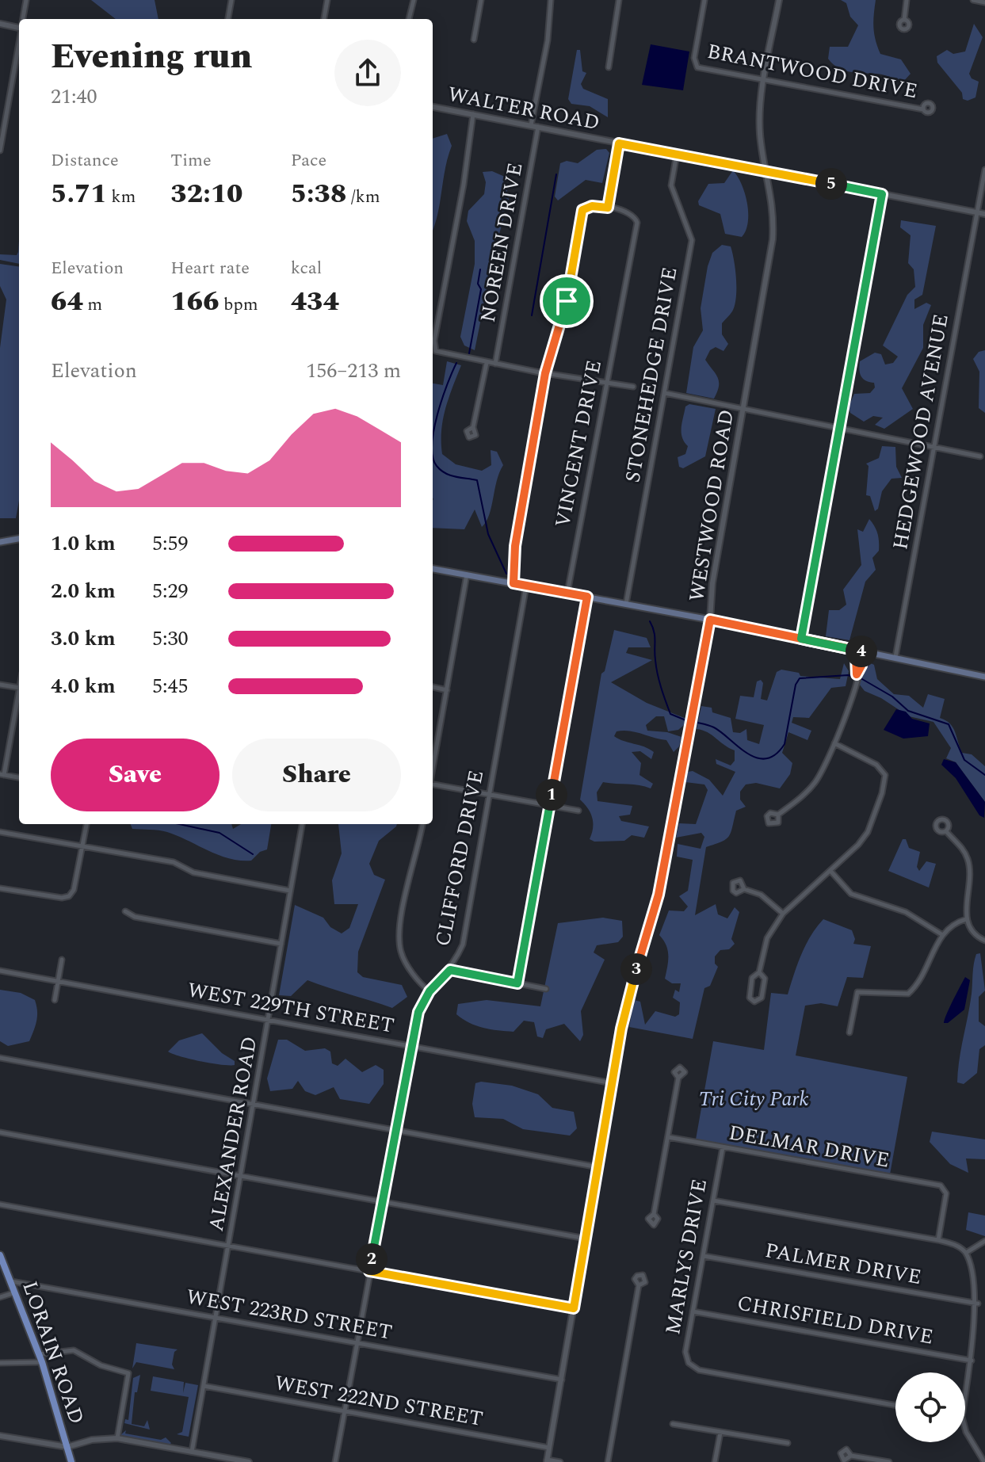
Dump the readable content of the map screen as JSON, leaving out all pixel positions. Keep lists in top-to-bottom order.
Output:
{
  "streets": {
    "main road": ["LORAIN ROAD"],
    "street": [
      "BRANTWOOD DRIVE",
      "WALTER ROAD",
      "NOREEN DRIVE",
      "STONEHEDGE DRIVE",
      "HEDGEWOOD AVENUE",
      "VINCENT DRIVE",
      "WESTWOOD ROAD",
      "CLIFFORD DRIVE",
      "WEST 229TH STREET",
      "ALEXANDER ROAD",
      "DELMAR DRIVE",
      "MARLYS DRIVE",
      "PALMER DRIVE",
      "WEST 223RD STREET",
      "CHRISFIELD DRIVE",
      "WEST 222ND STREET"
    ]
  },
  "crossings": [
    ["BRANTWOOD DRIVE", "WESTWOOD ROAD"],
    ["WALTER ROAD", "NOREEN DRIVE"],
    ["WALTER ROAD", "STONEHEDGE DRIVE"],
    ["WALTER ROAD", "HEDGEWOOD AVENUE"],
    ["WALTER ROAD", "WESTWOOD ROAD"],
    ["WESTWOOD ROAD", "WEST 229TH STREET"],
    ["WESTWOOD ROAD", "WEST 223RD STREET"],
    ["WESTWOOD ROAD", "WEST 222ND STREET"],
    ["CLIFFORD DRIVE", "WEST 229TH STREET"],
    ["CLIFFORD DRIVE", "WEST 223RD STREET"],
    ["CLIFFORD DRIVE", "WEST 222ND STREET"],
    ["WEST 229TH STREET", "ALEXANDER ROAD"],
    ["ALEXANDER ROAD", "WEST 223RD STREET"],
    ["ALEXANDER ROAD", "WEST 222ND STREET"],
    ["DELMAR DRIVE", "MARLYS DRIVE"],
    ["MARLYS DRIVE", "PALMER DRIVE"],
    ["MARLYS DRIVE", "CHRISFIELD DRIVE"],
    ["WEST 223RD STREET", "LORAIN ROAD"]
  ],
  "parks": ["Tri City Park"],
  "page": {
    "heading": ["Evening run", "21:40"],
    "stats": [
      ["Distance", "5.71 km"],
      ["Time", "32:10"],
      ["Pace", "5:38 /km"],
      ["Elevation", "64 m"],
      ["Heart rate", "166 bpm"],
      ["kcal", "434"]
    ],
    "pins": [
      "5",
      "4",
      "1",
      "3",
      "2"
    ],
    "chart": ["Elevation", "156–213 m"],
    "list": [
      {
        "name": "1.0 km",
        "note": "5:59"
      },
      {
        "name": "2.0 km",
        "note": "5:29"
      },
      {
        "name": "3.0 km",
        "note": "5:30"
      },
      {
        "name": "4.0 km",
        "note": "5:45"
      }
    ],
    "buttons": ["Save", "Share"]
  }
}
